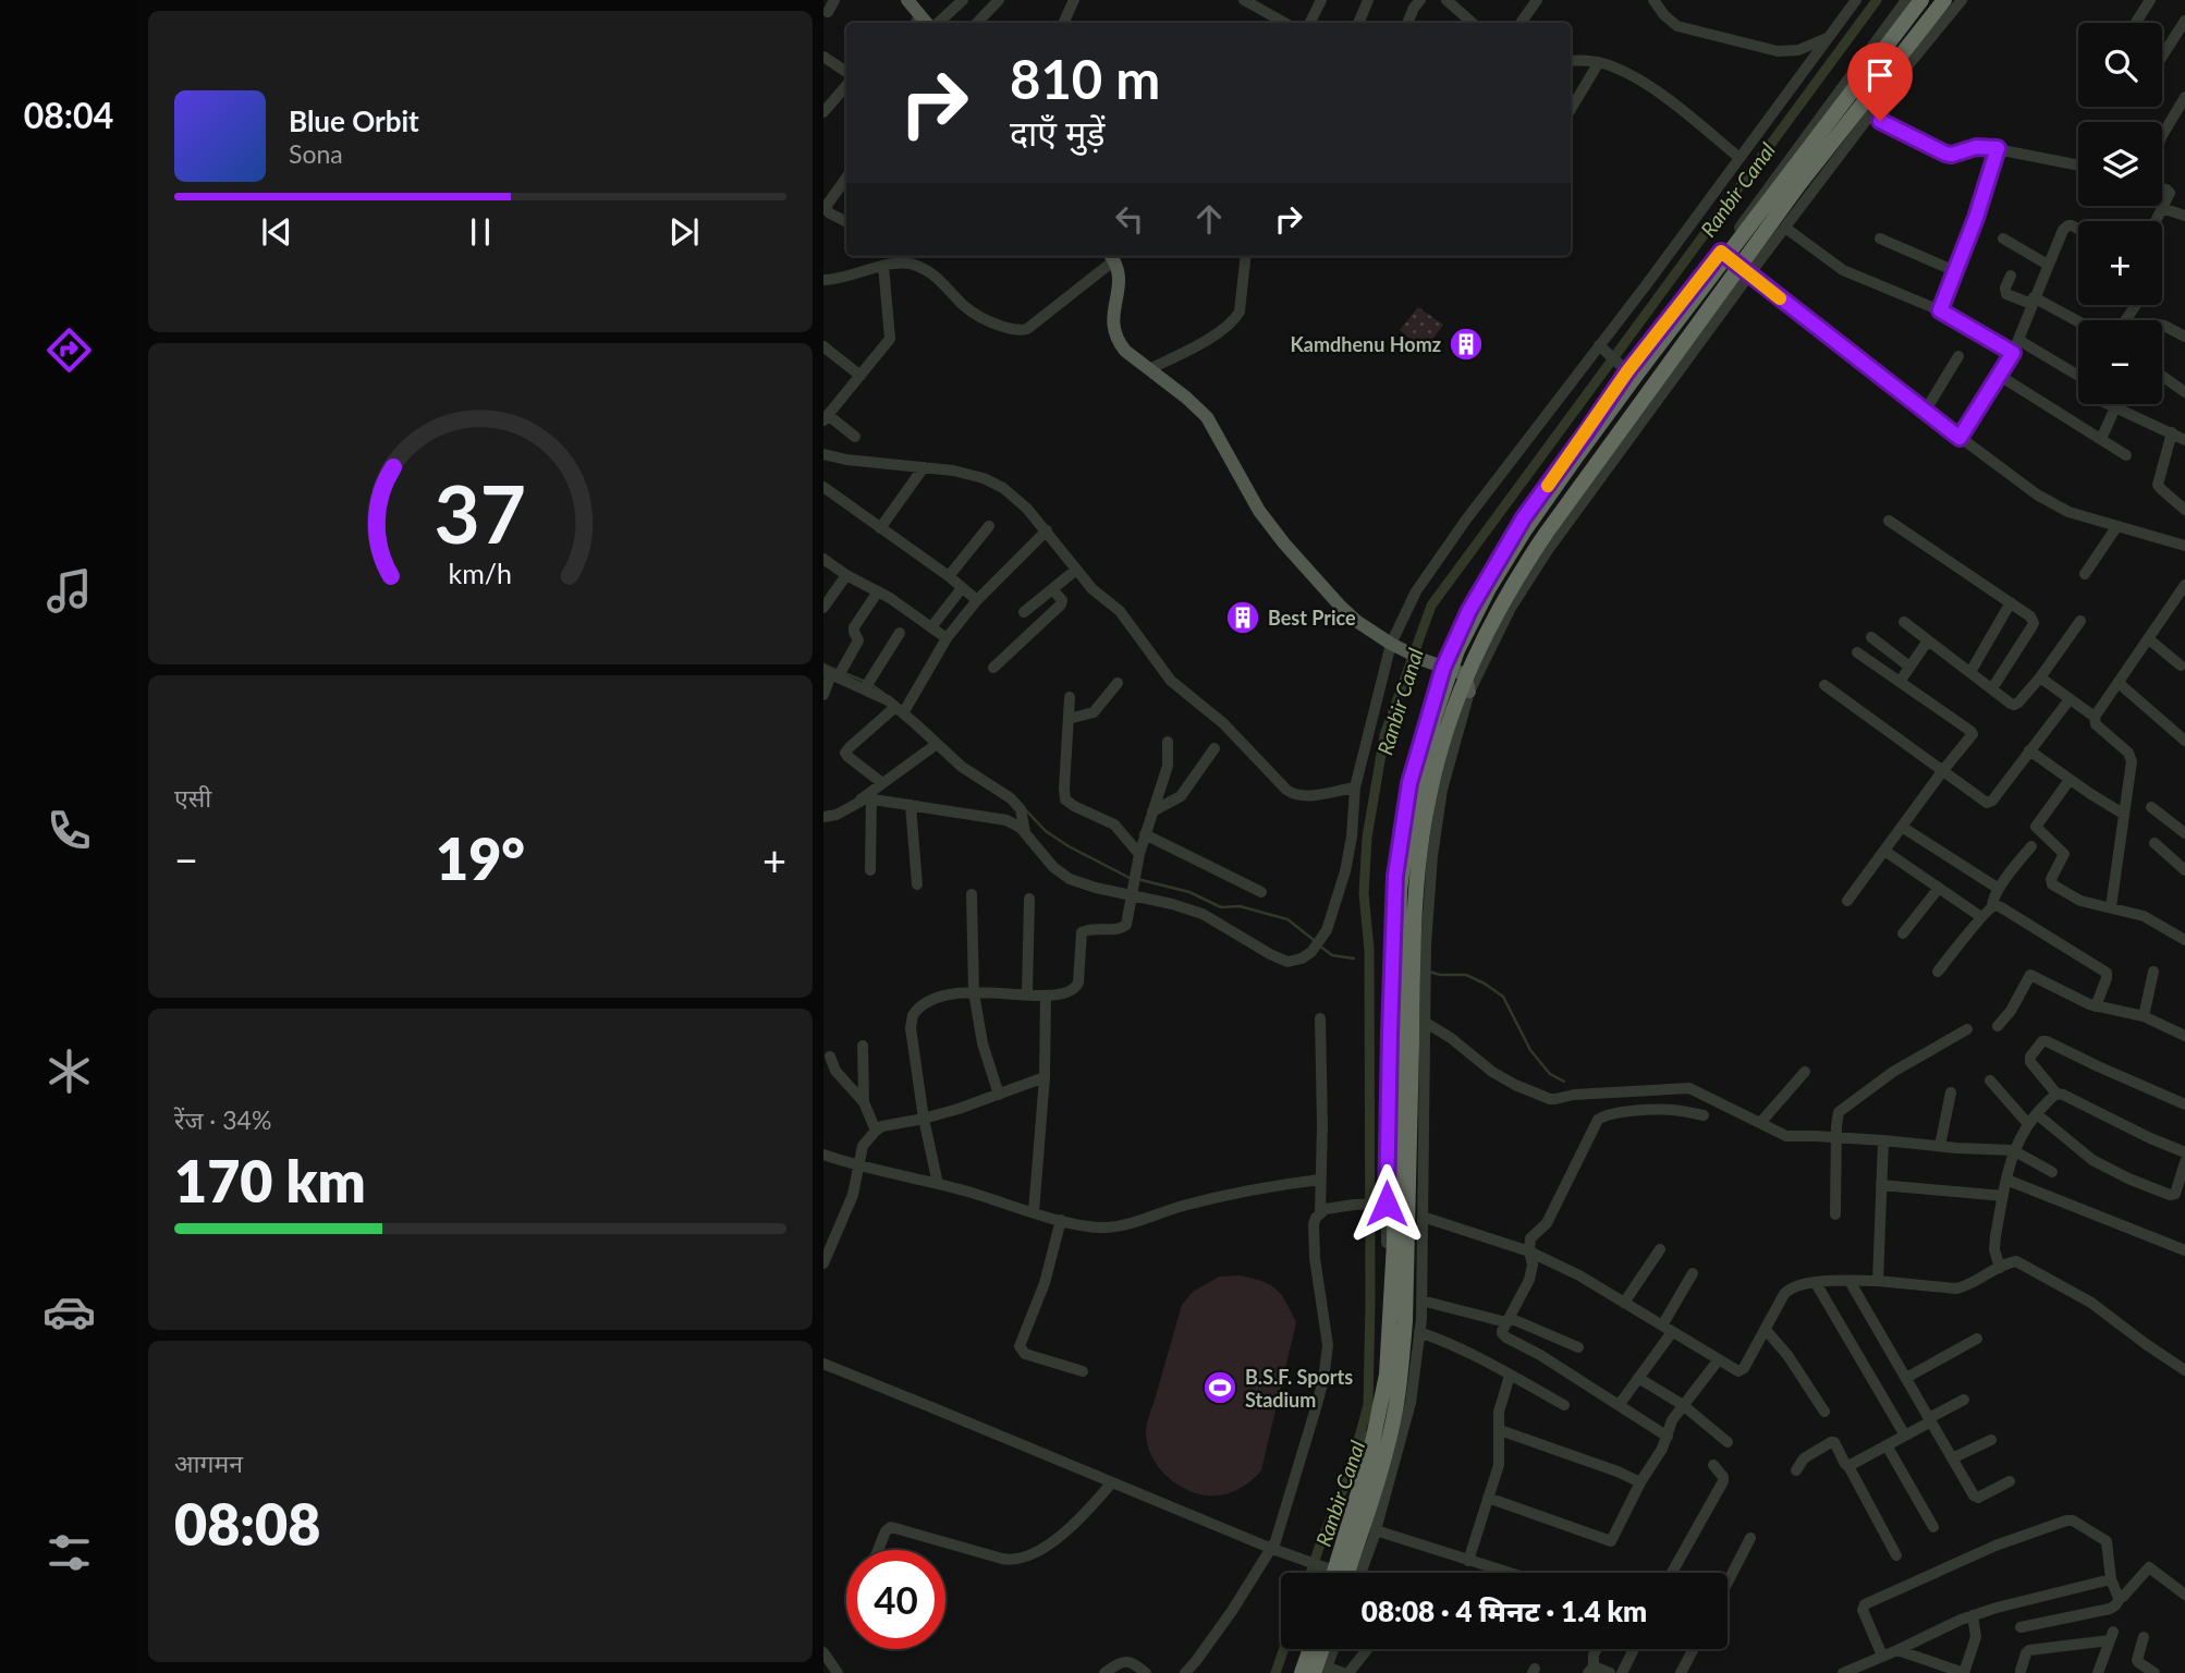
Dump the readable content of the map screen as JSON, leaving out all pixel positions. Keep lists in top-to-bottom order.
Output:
{
  "water": ["Ranbir Canal"],
  "places": {
    "building": ["Kamdhenu Homz", "Best Price"],
    "sports": ["B.S.F. Sports Stadium"]
  },
  "page": {
    "tabs": "08:04",
    "map_buttons": ["+", "−"],
    "turn": ["810 m", "दाएँ मुड़ें"],
    "song": ["Blue Orbit", "Sona"],
    "tile": [
      "एसी",
      ["रेंज · 34%", "170 km"],
      ["आगमन", "08:08"]
    ],
    "heat": ["−", "19°", "+"],
    "limit": "40",
    "trip": "08:08 · 4 मिनट · 1.4 km",
    "gauge": ["37", "km/h"]
  }
}
